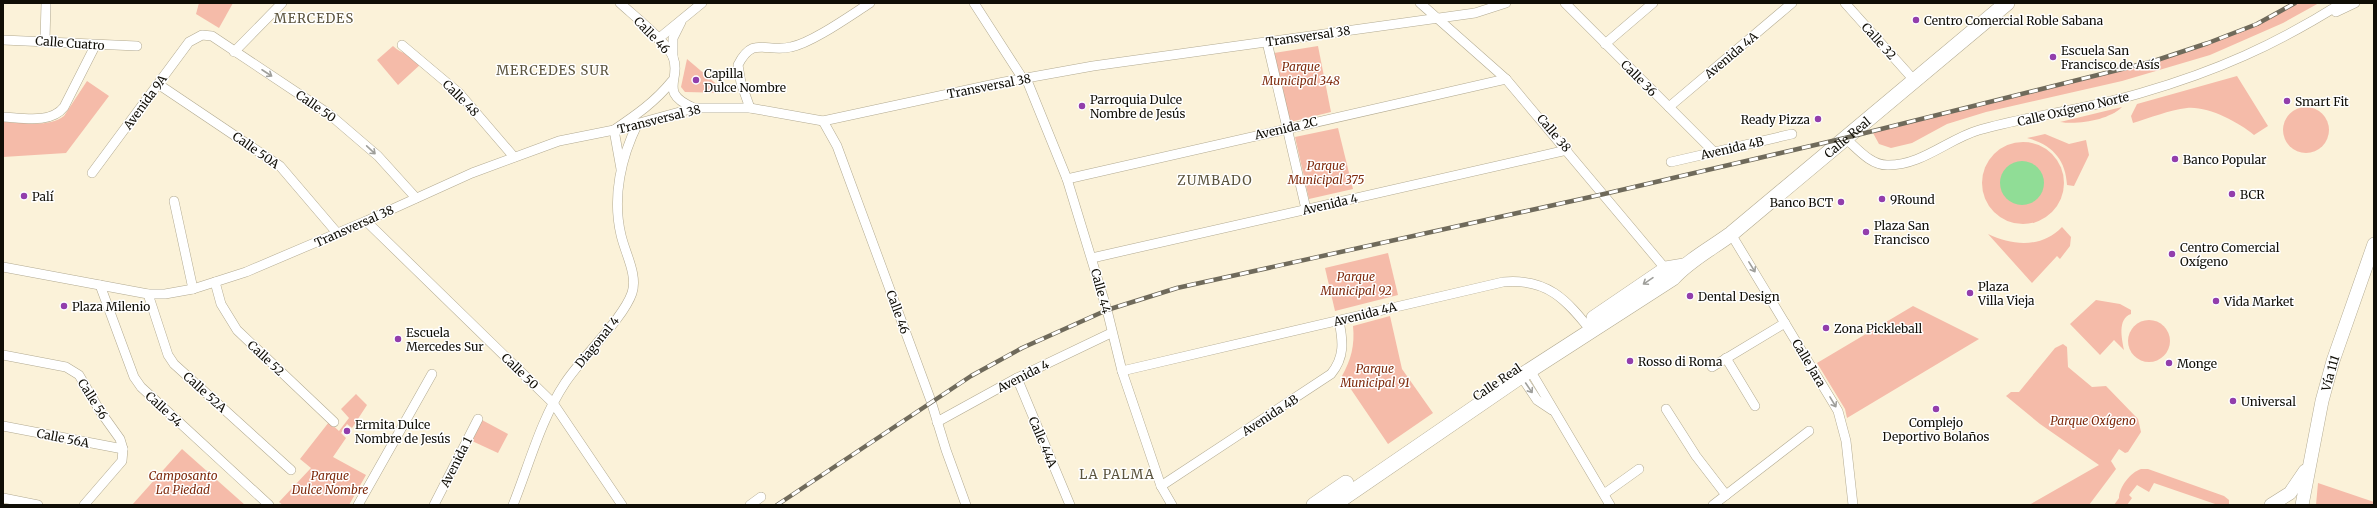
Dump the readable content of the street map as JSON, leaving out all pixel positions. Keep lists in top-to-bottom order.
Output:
{
  "streets": {
    "main road": ["Calle Real", "Vía 111"],
    "street": [
      "Calle 46",
      "Transversal 38",
      "Calle 32",
      "Calle Cuatro",
      "Avenida 4A",
      "Calle 36",
      "Calle 48",
      "Avenida 9A",
      "Calle 50",
      "Calle Oxígeno Norte",
      "Avenida 2C",
      "Calle 38",
      "Avenida 4B",
      "Calle 50A",
      "Avenida 4",
      "Calle 44",
      "Diagonal 4",
      "Calle 52",
      "Calle Jara",
      "Calle 52A",
      "Calle 56",
      "Calle 54",
      "Calle 56A",
      "Calle 44A",
      "Avenida 1"
    ]
  },
  "crossings": [
    ["Calle 46", "Transversal 38"],
    ["Calle 46", "Avenida 4"],
    ["Transversal 38", "Calle 48"],
    ["Transversal 38", "Calle 50"],
    ["Transversal 38", "Calle 38"],
    ["Transversal 38", "Calle 50A"],
    ["Transversal 38", "Calle 44"],
    ["Transversal 38", "Diagonal 4"],
    ["Transversal 38", "Calle 52"],
    ["Transversal 38", "Calle 52A"],
    ["Transversal 38", "Calle 54"],
    ["Calle 32", "Calle Real"],
    ["Avenida 4A", "Calle 36"],
    ["Avenida 4A", "Calle Real"],
    ["Avenida 4A", "Avenida 4B"],
    ["Avenida 4A", "Calle 44"],
    ["Calle 36", "Avenida 4B"],
    ["Avenida 9A", "Calle 50"],
    ["Avenida 9A", "Calle 50A"],
    ["Calle 50", "Diagonal 4"],
    ["Calle Oxígeno Norte", "Calle Real"],
    ["Avenida 2C", "Calle 38"],
    ["Avenida 2C", "Calle 44"],
    ["Calle 38", "Calle Real"],
    ["Calle 38", "Avenida 4"],
    ["Calle Real", "Calle Jara"],
    ["Avenida 4B", "Calle 44"],
    ["Avenida 4", "Calle 44"],
    ["Avenida 4", "Calle 44A"],
    ["Calle 56", "Calle 56A"]
  ],
  "one_way": ["Calle 50", "Calle Jara"],
  "districts": [
    "MERCEDES",
    "MERCEDES SUR",
    "ZUMBADO",
    "LA PALMA"
  ],
  "parks": [
    "Parque Municipal 348",
    "Parque Municipal 375",
    "Parque Municipal 92",
    "Parque Municipal 91",
    "Parque Oxígeno",
    "Camposanto La Piedad",
    "Parque Dulce Nombre"
  ],
  "places": [
    "Centro Comercial Roble Sabana",
    "Escuela San Francisco de Asís",
    "Capilla Dulce Nombre",
    "Smart Fit",
    "Parroquia Dulce Nombre de Jesús",
    "Ready Pizza",
    "Banco Popular",
    "BCR",
    "Palí",
    "9Round",
    "Banco BCT",
    "Plaza San Francisco",
    "Centro Comercial Oxígeno",
    "Plaza Villa Vieja",
    "Dental Design",
    "Vida Market",
    "Plaza Milenio",
    "Zona Pickleball",
    "Escuela Mercedes Sur",
    "Rosso di Roma",
    "Monge",
    "Universal",
    "Complejo Deportivo Bolaños",
    "Ermita Dulce Nombre de Jesús"
  ]
}
